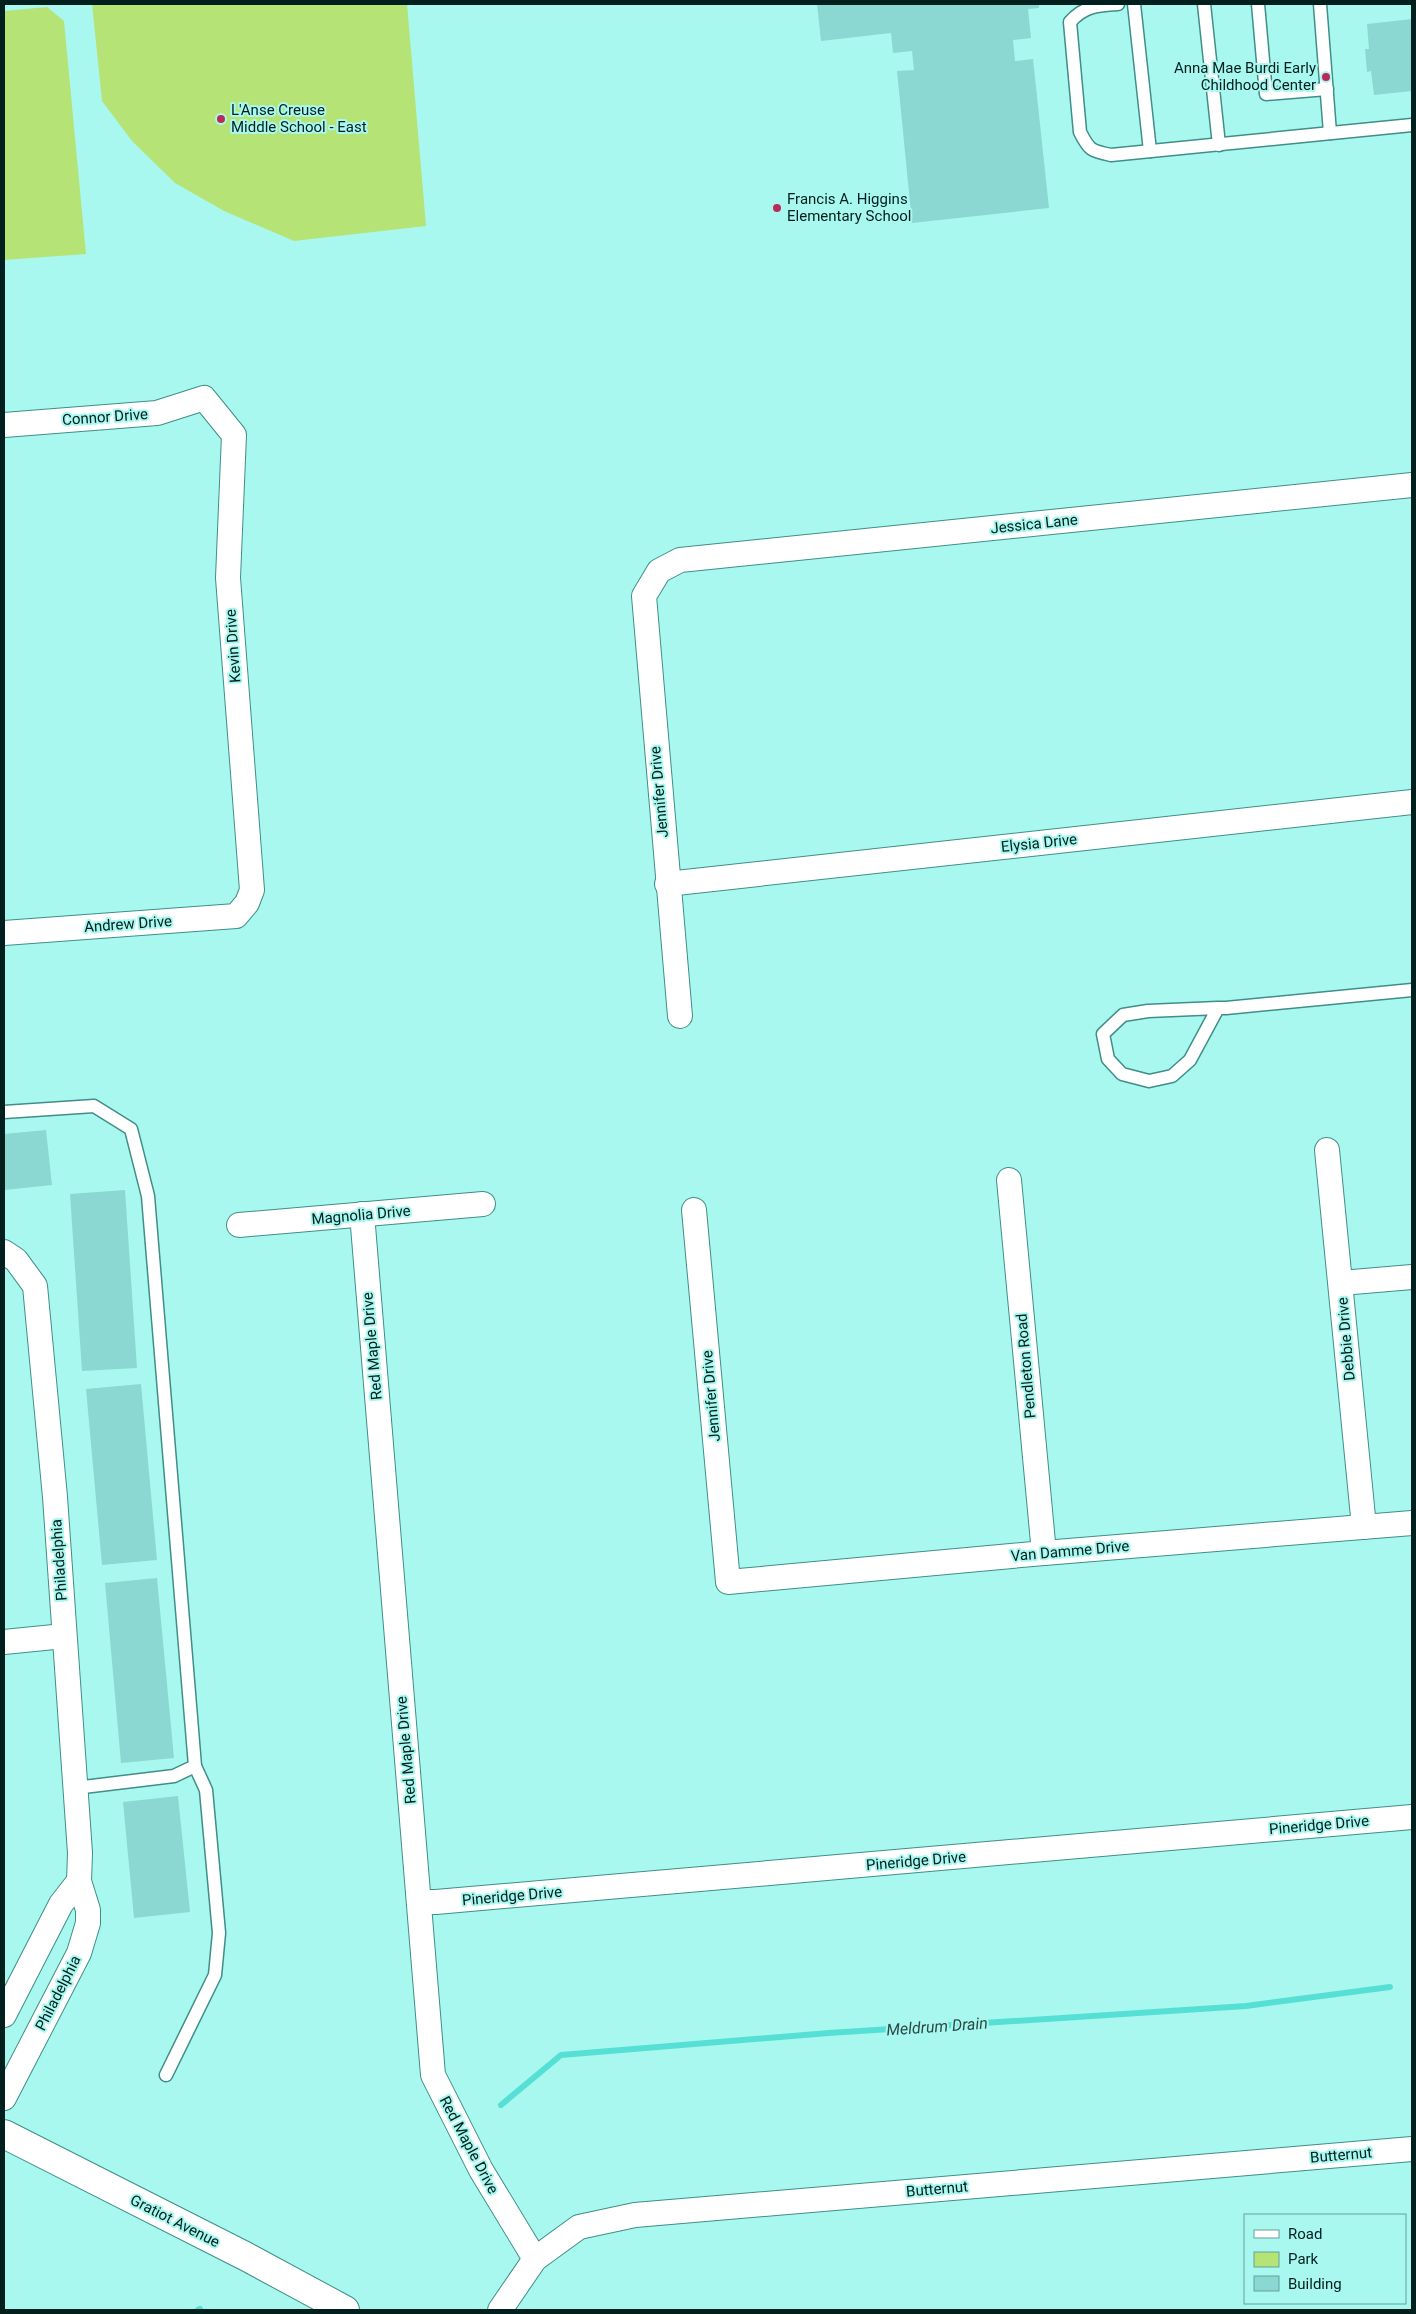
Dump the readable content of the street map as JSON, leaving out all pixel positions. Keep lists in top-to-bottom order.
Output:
{
  "streets": {
    "main road": ["Gratiot Avenue"],
    "street": [
      "Connor Drive",
      "Jessica Lane",
      "Kevin Drive",
      "Jennifer Drive",
      "Elysia Drive",
      "Andrew Drive",
      "Magnolia Drive",
      "Debbie Drive",
      "Red Maple Drive",
      "Pendleton Road",
      "Van Damme Drive",
      "Philadelphia",
      "Pineridge Drive",
      "Butternut"
    ]
  },
  "crossings": [
    ["Connor Drive", "Kevin Drive"],
    ["Jessica Lane", "Jennifer Drive"],
    ["Kevin Drive", "Andrew Drive"],
    ["Jennifer Drive", "Elysia Drive"],
    ["Jennifer Drive", "Van Damme Drive"],
    ["Magnolia Drive", "Red Maple Drive"],
    ["Debbie Drive", "Van Damme Drive"],
    ["Red Maple Drive", "Pineridge Drive"],
    ["Red Maple Drive", "Butternut"],
    ["Pendleton Road", "Van Damme Drive"]
  ],
  "water": ["Meldrum Drain"],
  "places": ["Anna Mae Burdi Early Childhood Center", "L'Anse Creuse Middle School - East", "Francis A. Higgins Elementary School"],
  "legend": ["Road", "Park", "Building"]
}
